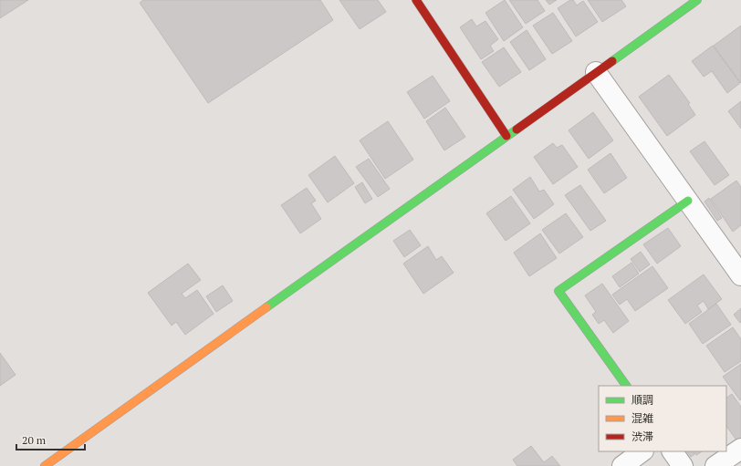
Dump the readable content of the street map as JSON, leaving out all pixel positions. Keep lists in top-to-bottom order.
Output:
{
  "legend": ["順調", "混雑", "渋滞"],
  "scale_bar": "20 m"
}
